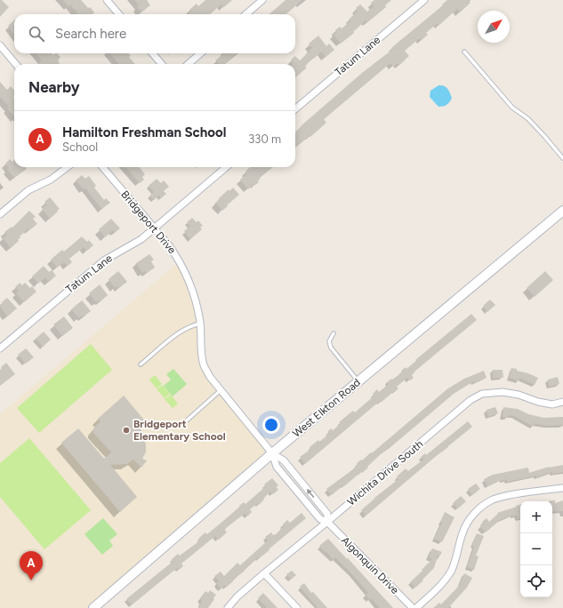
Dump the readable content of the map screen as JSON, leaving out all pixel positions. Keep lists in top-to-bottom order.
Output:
{
  "streets": {
    "street": [
      "Tatum Lane",
      "Bridgeport Drive",
      "West Elkton Road",
      "Wichita Drive South",
      "Algonquin Drive"
    ]
  },
  "crossings": [
    ["Tatum Lane", "Bridgeport Drive"],
    ["Bridgeport Drive", "West Elkton Road"],
    ["Bridgeport Drive", "Algonquin Drive"],
    ["West Elkton Road", "Algonquin Drive"],
    ["Wichita Drive South", "Algonquin Drive"]
  ],
  "places": ["Bridgeport Elementary School"],
  "north": "top right",
  "page": {
    "search": "Search here",
    "heading": "Nearby",
    "list": [
      {
        "mark": "A",
        "name": "Hamilton Freshman School",
        "note": "School",
        "value": "330 m"
      }
    ],
    "map_buttons": ["+", "−"],
    "pins": "A"
  }
}
